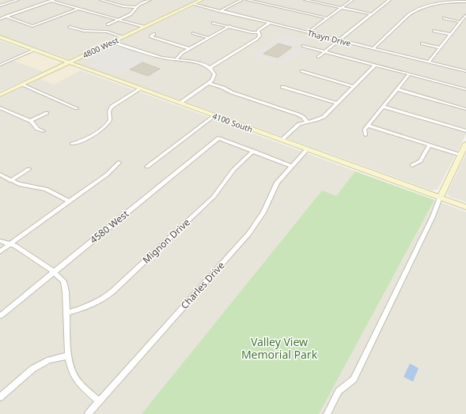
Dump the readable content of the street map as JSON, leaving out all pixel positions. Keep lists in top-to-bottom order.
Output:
{
  "streets": {
    "main road": ["4800 West", "4100 South"],
    "street": [
      "Thayn Drive",
      "4580 West",
      "Mignon Drive",
      "Charles Drive"
    ]
  },
  "crossings": [
    ["Thayn Drive", "4800 West"],
    ["4800 West", "4100 South"],
    ["4100 South", "Charles Drive"],
    ["4580 West", "Mignon Drive"]
  ],
  "parks": ["Valley View Memorial Park"]
}
